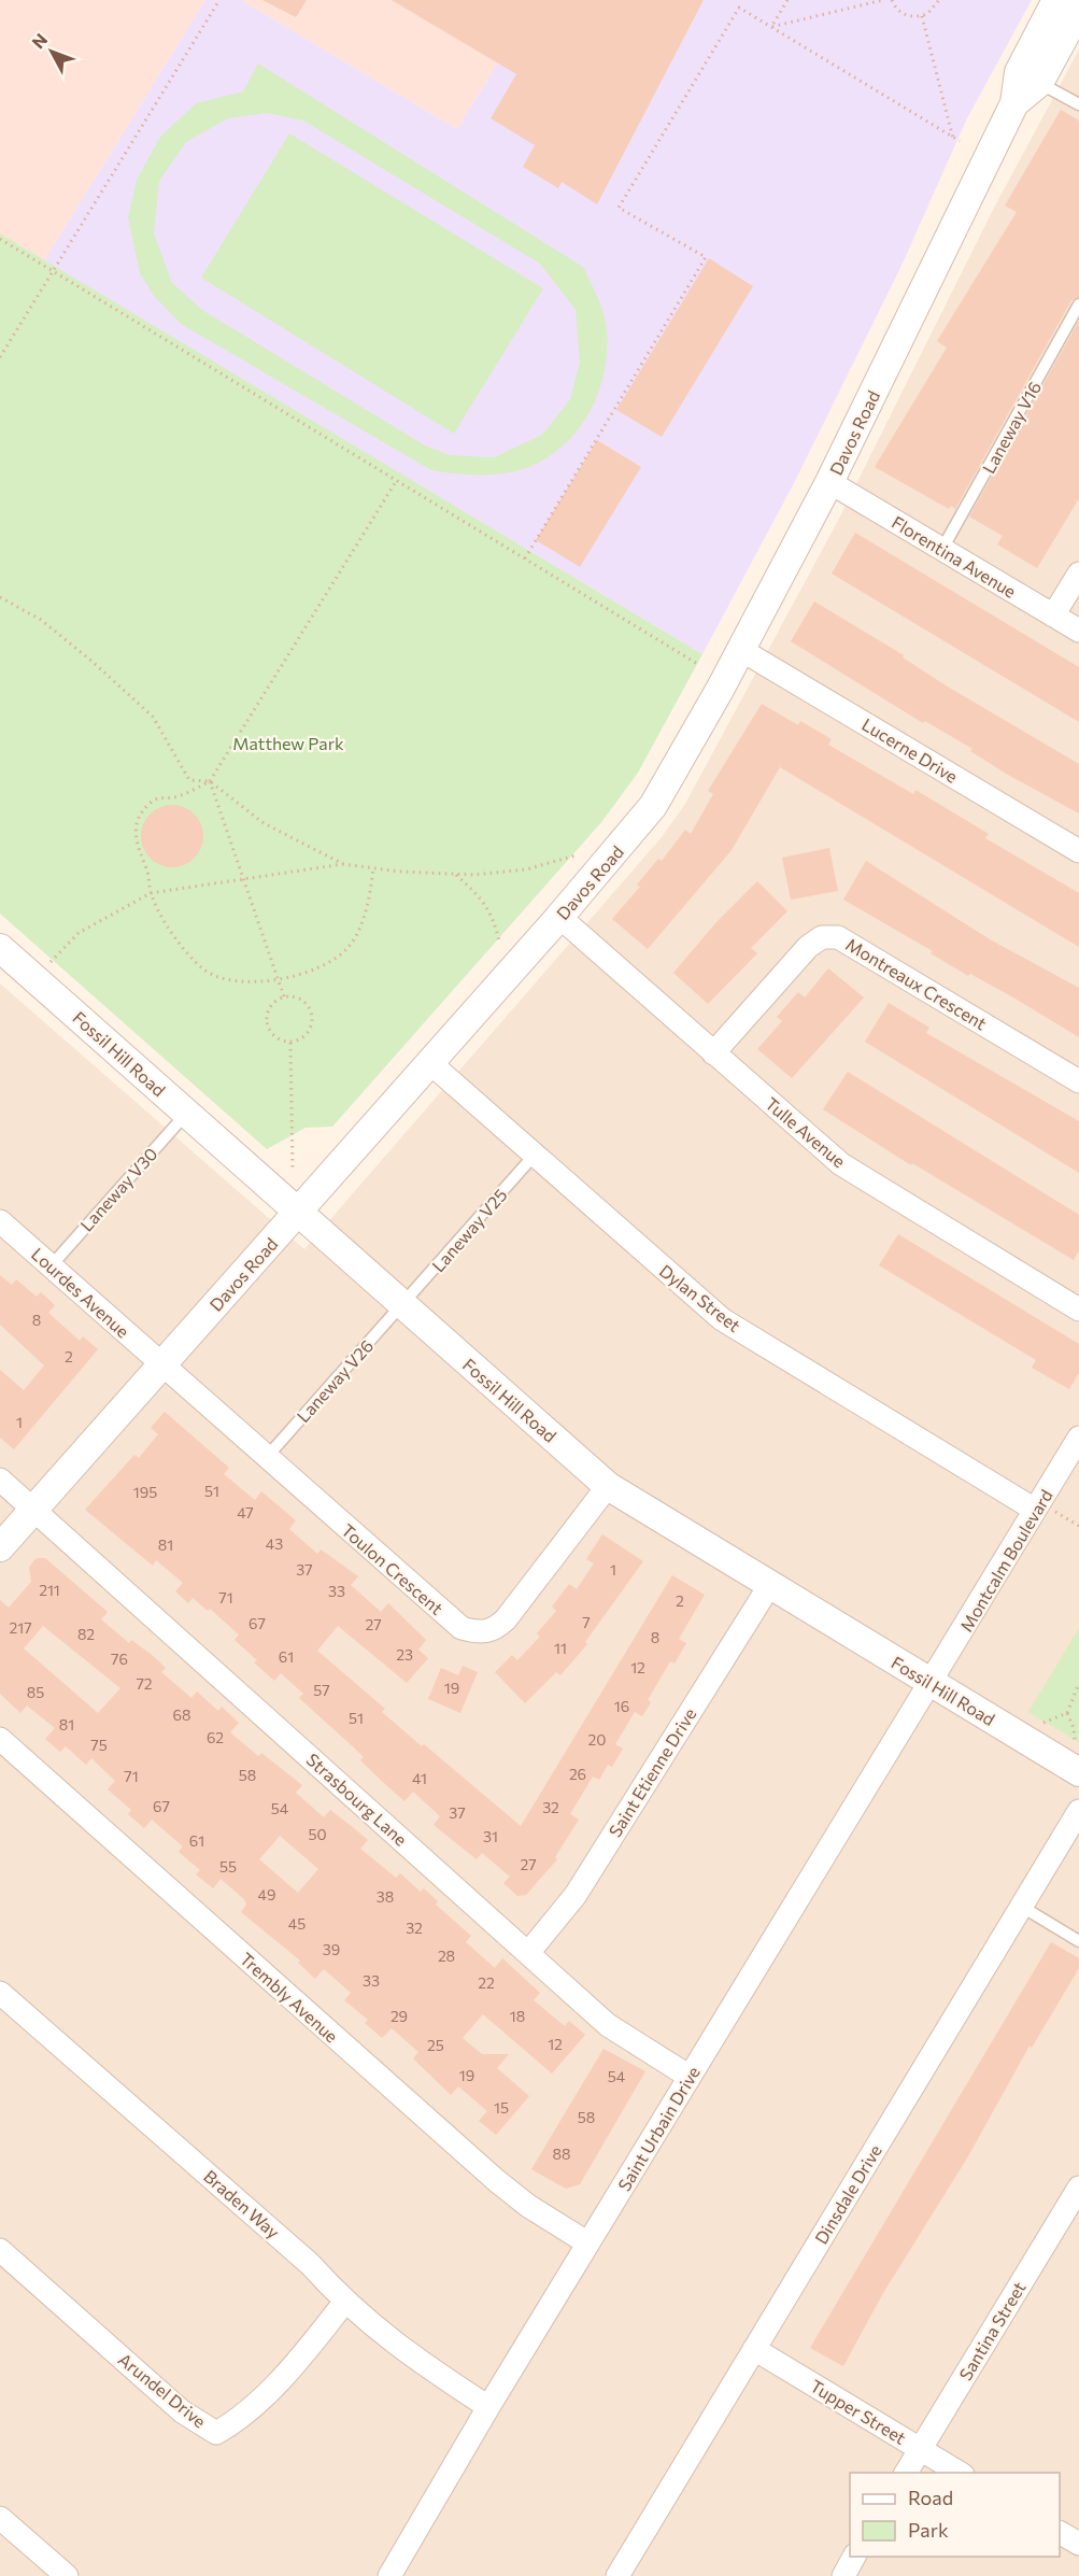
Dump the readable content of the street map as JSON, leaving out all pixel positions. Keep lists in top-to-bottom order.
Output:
{
  "streets": {
    "street": [
      "Davos Road",
      "Florentina Avenue",
      "Lucerne Drive",
      "Montreaux Crescent",
      "Fossil Hill Road",
      "Tulle Avenue",
      "Lourdes Avenue",
      "Dylan Street",
      "Montcalm Boulevard",
      "Toulon Crescent",
      "Saint Etienne Drive",
      "Strasbourg Lane",
      "Trembly Avenue",
      "Saint Urbain Drive",
      "Dinsdale Drive",
      "Braden Way",
      "Santina Street",
      "Arundel Drive",
      "Tupper Street"
    ],
    "lane": [
      "Laneway V16",
      "Laneway V30",
      "Laneway V25",
      "Laneway V26"
    ]
  },
  "crossings": [
    ["Laneway V16", "Florentina Avenue"],
    ["Davos Road", "Florentina Avenue"],
    ["Davos Road", "Lucerne Drive"],
    ["Davos Road", "Fossil Hill Road"],
    ["Davos Road", "Tulle Avenue"],
    ["Davos Road", "Lourdes Avenue"],
    ["Davos Road", "Dylan Street"],
    ["Davos Road", "Toulon Crescent"],
    ["Davos Road", "Strasbourg Lane"],
    ["Montreaux Crescent", "Tulle Avenue"],
    ["Fossil Hill Road", "Laneway V30"],
    ["Fossil Hill Road", "Laneway V25"],
    ["Fossil Hill Road", "Laneway V26"],
    ["Fossil Hill Road", "Montcalm Boulevard"],
    ["Fossil Hill Road", "Toulon Crescent"],
    ["Fossil Hill Road", "Saint Etienne Drive"],
    ["Fossil Hill Road", "Saint Urbain Drive"],
    ["Laneway V30", "Lourdes Avenue"],
    ["Laneway V25", "Dylan Street"],
    ["Laneway V25", "Laneway V26"],
    ["Lourdes Avenue", "Toulon Crescent"],
    ["Dylan Street", "Montcalm Boulevard"],
    ["Laneway V26", "Toulon Crescent"],
    ["Montcalm Boulevard", "Saint Urbain Drive"],
    ["Saint Etienne Drive", "Strasbourg Lane"],
    ["Strasbourg Lane", "Saint Urbain Drive"],
    ["Trembly Avenue", "Saint Urbain Drive"],
    ["Saint Urbain Drive", "Braden Way"],
    ["Dinsdale Drive", "Tupper Street"],
    ["Braden Way", "Arundel Drive"],
    ["Santina Street", "Tupper Street"]
  ],
  "parks": ["Matthew Park"],
  "house_numbers": [
    "8",
    "2",
    "1",
    "51",
    "195",
    "47",
    "43",
    "81",
    "37",
    "1",
    "211",
    "33",
    "71",
    "2",
    "7",
    "67",
    "27",
    "217",
    "82",
    "8",
    "11",
    "23",
    "61",
    "76",
    "12",
    "72",
    "19",
    "57",
    "85",
    "16",
    "68",
    "51",
    "81",
    "62",
    "20",
    "75",
    "26",
    "58",
    "71",
    "41",
    "67",
    "32",
    "54",
    "37",
    "50",
    "31",
    "61",
    "27",
    "55",
    "49",
    "38",
    "45",
    "32",
    "39",
    "28",
    "33",
    "22",
    "29",
    "18",
    "12",
    "25",
    "19",
    "54",
    "15",
    "58",
    "88"
  ],
  "legend": ["Road", "Park"],
  "north": "top left"
}
